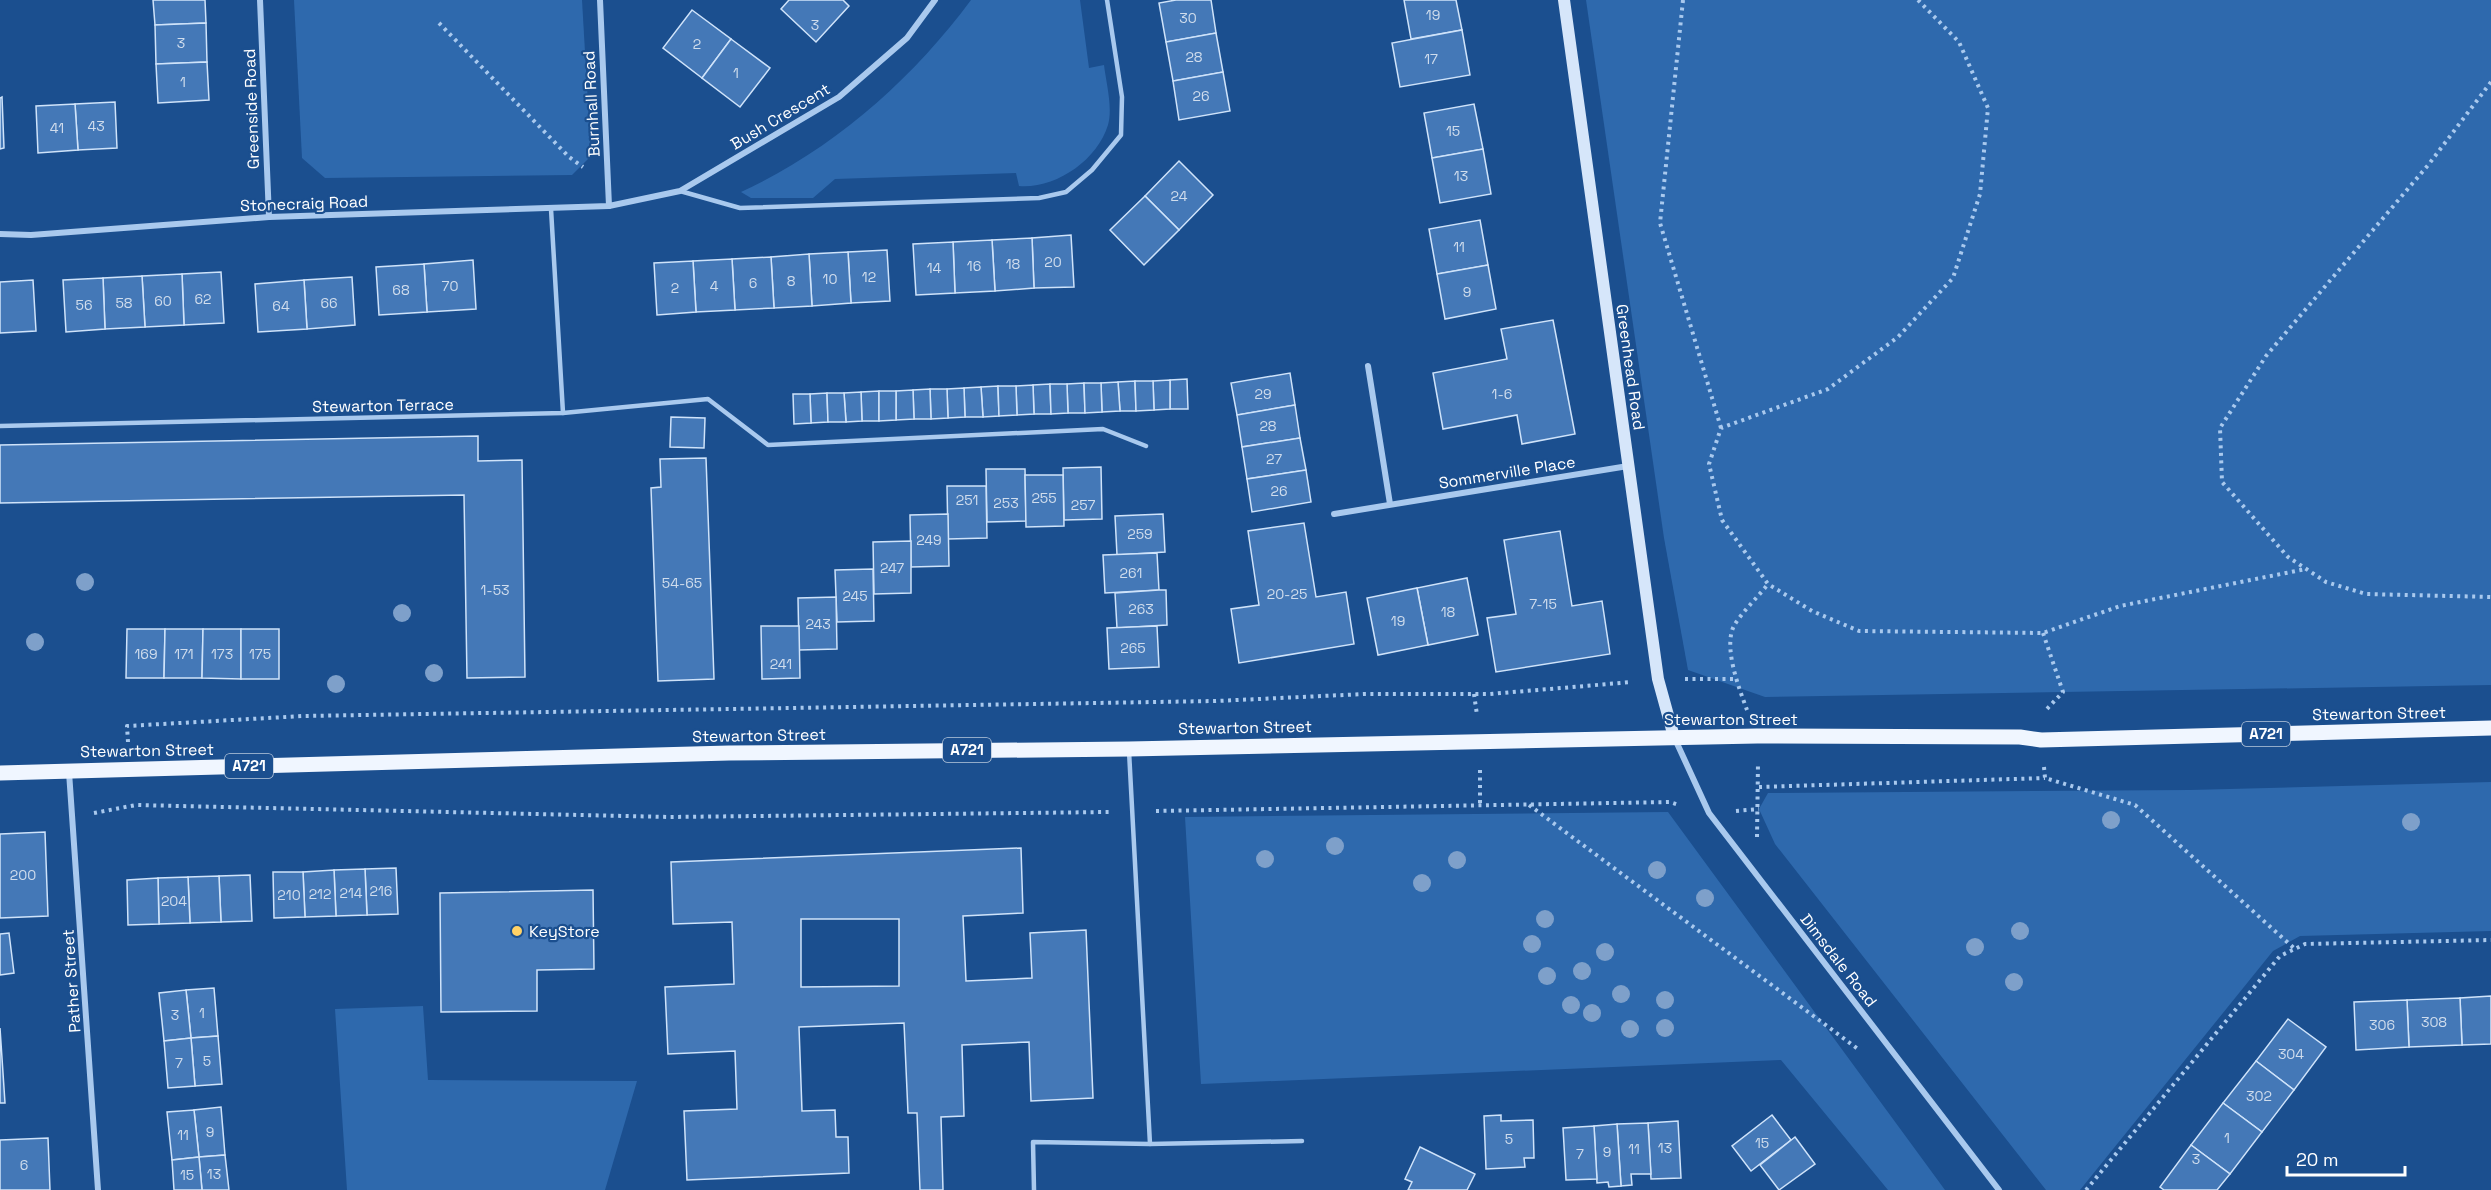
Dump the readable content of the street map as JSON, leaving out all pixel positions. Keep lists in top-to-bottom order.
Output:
{
  "streets": {
    "main road": ["Stewarton Street", "A721"],
    "street": [
      "Burnhall Road",
      "Greenside Road",
      "Bush Crescent",
      "Stonecraig Road",
      "Greenhead Road",
      "Sommerville Place",
      "Dimsdale Road",
      "Pather Street"
    ],
    "lane": ["Stewarton Terrace"]
  },
  "crossings": [
    ["Burnhall Road", "Bush Crescent"],
    ["Burnhall Road", "Stonecraig Road"],
    ["Greenside Road", "Stonecraig Road"],
    ["Bush Crescent", "Stonecraig Road"],
    ["Greenhead Road", "Sommerville Place"],
    ["Greenhead Road", "Stewarton Street"],
    ["Greenhead Road", "Dimsdale Road"],
    ["Stewarton Street", "Dimsdale Road"],
    ["Stewarton Street", "Pather Street"]
  ],
  "places": ["KeyStore"],
  "house_numbers": [
    "19",
    "30",
    "3",
    "3",
    "2",
    "28",
    "17",
    "1",
    "1",
    "26",
    "43",
    "41",
    "15",
    "13",
    "24",
    "11",
    "20",
    "18",
    "16",
    "14",
    "12",
    "10",
    "8",
    "6",
    "70",
    "4",
    "2",
    "68",
    "9",
    "62",
    "60",
    "58",
    "66",
    "56",
    "64",
    "29",
    "1-6",
    "28",
    "27",
    "26",
    "255",
    "251",
    "253",
    "257",
    "259",
    "249",
    "247",
    "261",
    "54-65",
    "1-53",
    "20-25",
    "245",
    "7-15",
    "263",
    "18",
    "19",
    "243",
    "265",
    "169",
    "171",
    "173",
    "175",
    "241",
    "200",
    "216",
    "214",
    "212",
    "210",
    "204",
    "1",
    "3",
    "308",
    "306",
    "304",
    "5",
    "7",
    "302",
    "9",
    "11",
    "1",
    "5",
    "15",
    "13",
    "11",
    "9",
    "7",
    "3",
    "6",
    "13",
    "15"
  ],
  "scale_bar": "20 m"
}
